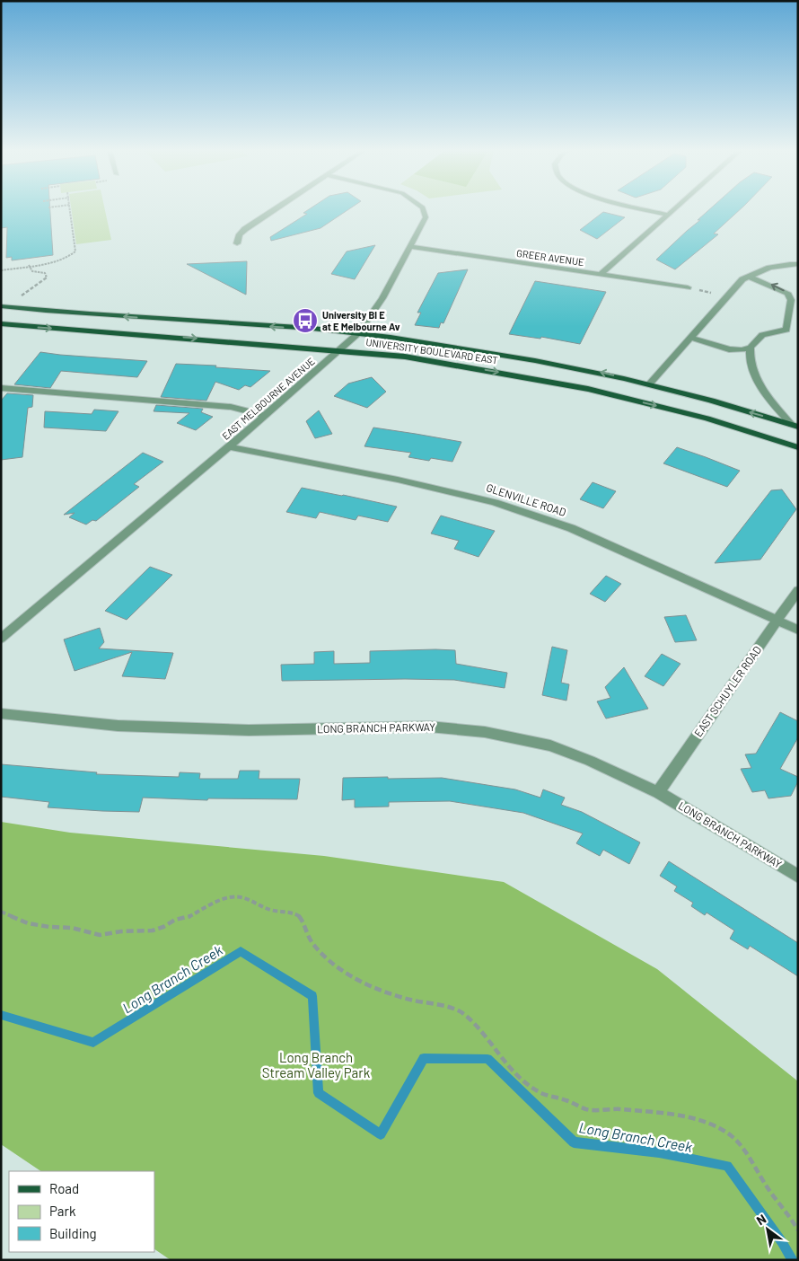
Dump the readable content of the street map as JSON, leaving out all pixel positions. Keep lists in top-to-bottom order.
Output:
{
  "streets": {
    "main road": ["UNIVERSITY BOULEVARD EAST"],
    "street": [
      "GREER AVENUE",
      "EAST MELBOURNE AVENUE",
      "GLENVILLE ROAD",
      "EAST SCHUYLER ROAD",
      "LONG BRANCH PARKWAY"
    ]
  },
  "crossings": [
    ["GREER AVENUE", "EAST MELBOURNE AVENUE"],
    ["UNIVERSITY BOULEVARD EAST", "EAST MELBOURNE AVENUE"],
    ["EAST MELBOURNE AVENUE", "GLENVILLE ROAD"],
    ["GLENVILLE ROAD", "EAST SCHUYLER ROAD"],
    ["EAST SCHUYLER ROAD", "LONG BRANCH PARKWAY"]
  ],
  "water": ["Long Branch Creek"],
  "parks": ["Long Branch Stream Valley Park"],
  "places": {
    "bus stop": ["University Bl E at E Melbourne Av"]
  },
  "legend": ["Road", "Park", "Building"],
  "north": "top left"
}
